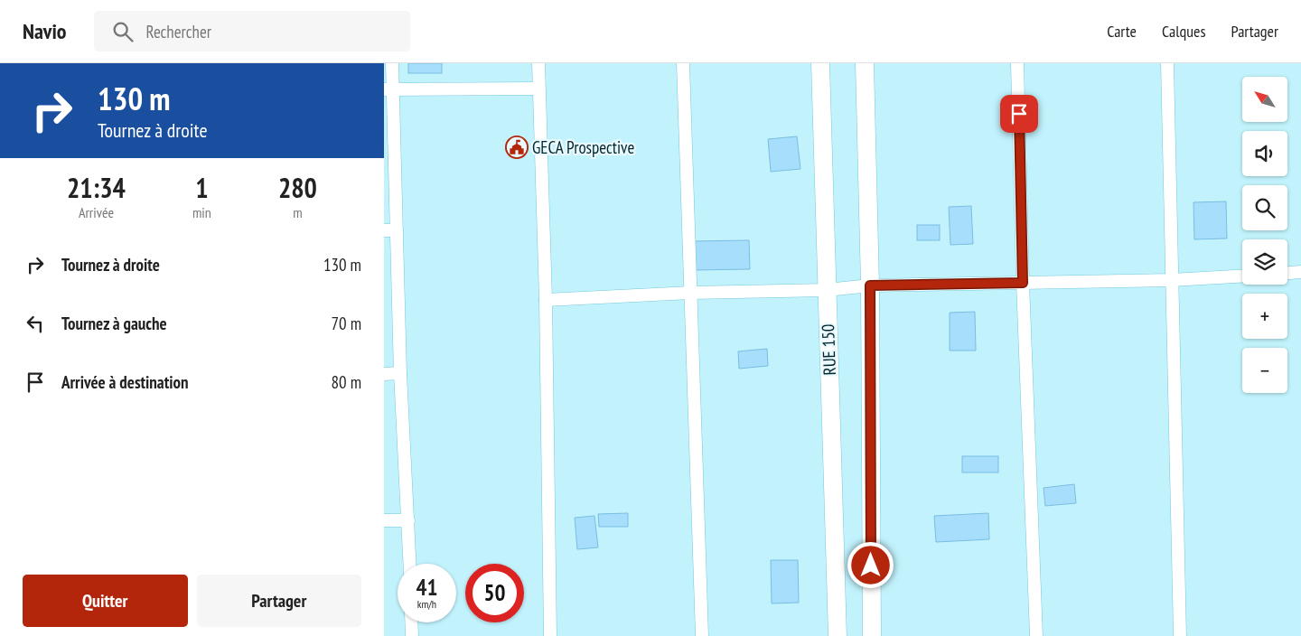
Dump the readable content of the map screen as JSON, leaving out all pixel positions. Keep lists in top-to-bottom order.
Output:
{
  "streets": {
    "main road": ["RUE 150"]
  },
  "places": {
    "public building": ["GECA Prospective"]
  },
  "north": "top left",
  "page": {
    "header": "Navio",
    "search": "Rechercher",
    "nav": ["Carte", "Calques", "Partager"],
    "turn": ["130 m", "Tournez à droite"],
    "map_buttons": ["+", "−"],
    "eta": [
      "21:34",
      "Arrivée",
      "1",
      "min",
      "280",
      "m"
    ],
    "list": [
      {
        "name": "Tournez à droite",
        "value": "130 m"
      },
      {
        "name": "Tournez à gauche",
        "value": "70 m"
      },
      {
        "name": "Arrivée à destination",
        "value": "80 m"
      }
    ],
    "speed": "41 km/h",
    "limit": "50",
    "buttons": ["Quitter", "Partager"]
  }
}
